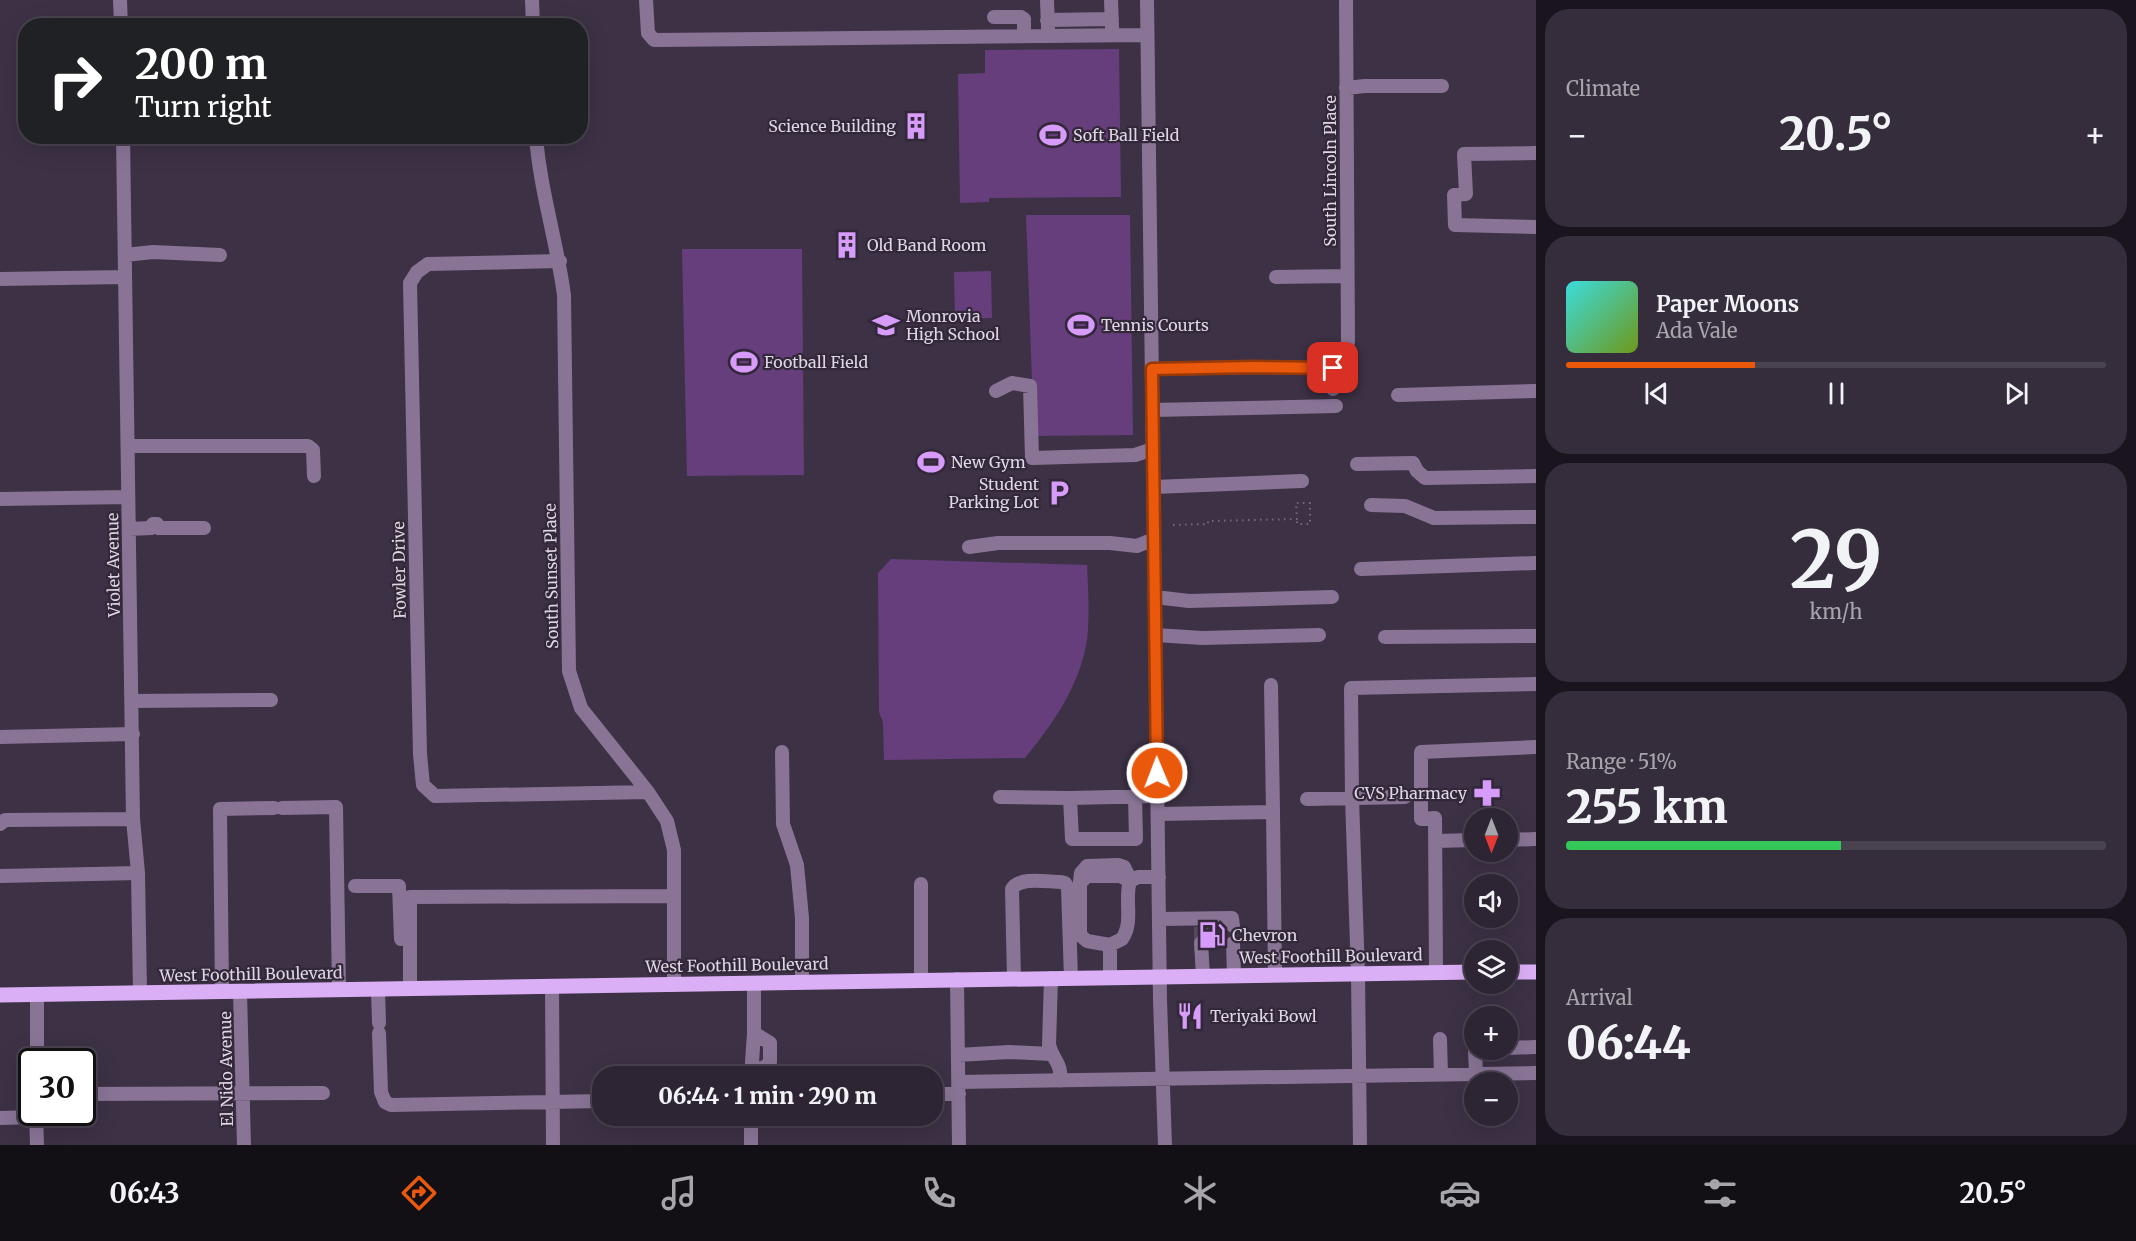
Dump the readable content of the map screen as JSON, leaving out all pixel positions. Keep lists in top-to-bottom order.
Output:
{
  "streets": {
    "main road": ["West Foothill Boulevard"],
    "street": [
      "South Lincoln Place",
      "Violet Avenue",
      "Fowler Drive",
      "South Sunset Place",
      "El Nido Avenue"
    ]
  },
  "crossings": [
    ["Violet Avenue", "West Foothill Boulevard"],
    ["Fowler Drive", "South Sunset Place"],
    ["South Sunset Place", "West Foothill Boulevard"],
    ["West Foothill Boulevard", "El Nido Avenue"]
  ],
  "places": {
    "building": ["Science Building", "Old Band Room"],
    "sports": [
      "Soft Ball Field",
      "Tennis Courts",
      "Football Field",
      "New Gym"
    ],
    "school or university": ["Monrovia High School"],
    "parking": ["Student Parking Lot"],
    "pharmacy": ["CVS Pharmacy"],
    "fuel station": ["Chevron"],
    "restaurant": ["Teriyaki Bowl"]
  },
  "north": "bottom",
  "page": {
    "tile": [
      "Climate",
      ["29", "km/h"],
      ["Range · 51%", "255 km"],
      ["Arrival", "06:44"]
    ],
    "turn": ["200 m", "Turn right"],
    "heat": ["−", "20.5°", "+"],
    "song": ["Paper Moons", "Ada Vale"],
    "map_buttons": ["+", "−"],
    "limit": "30",
    "trip": "06:44 · 1 min · 290 m",
    "tabs": ["06:43", "20.5°"]
  }
}
